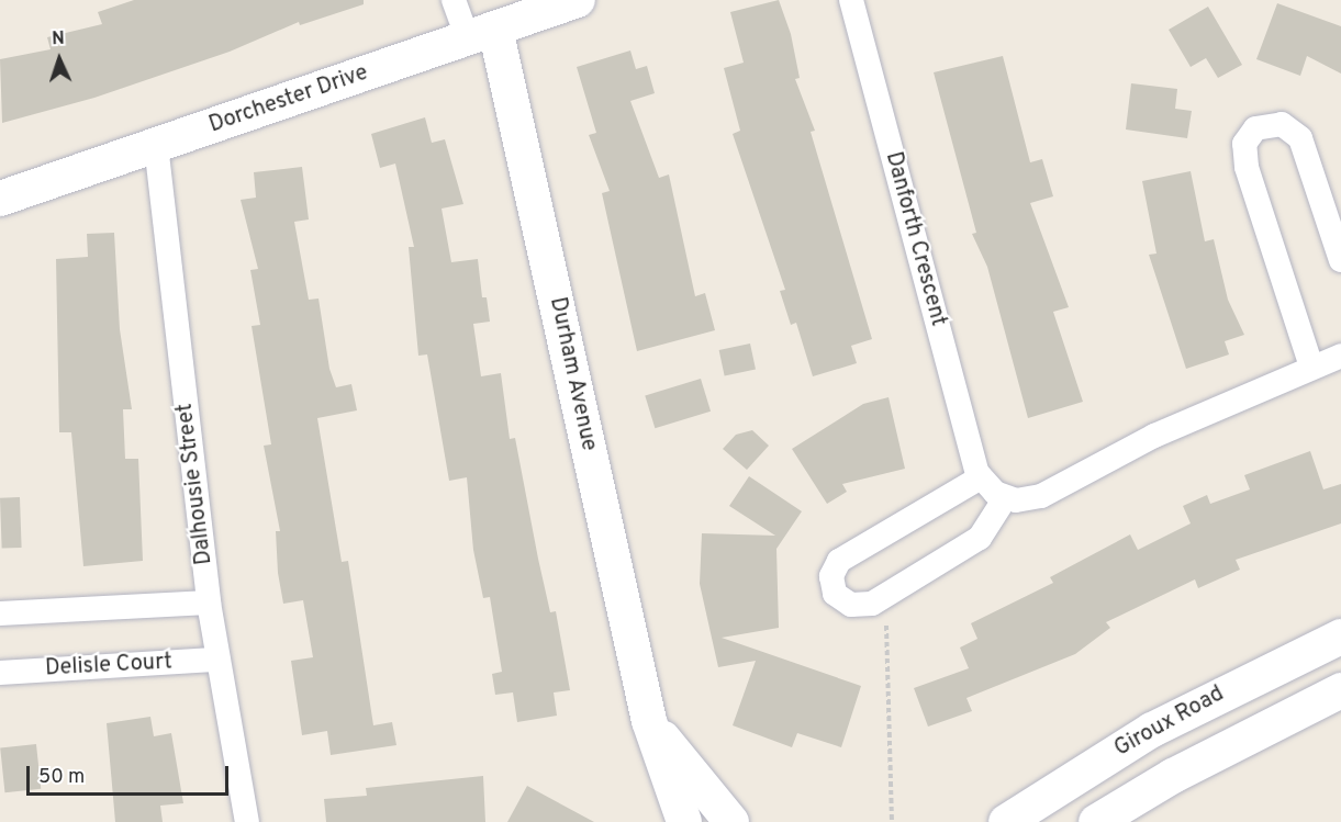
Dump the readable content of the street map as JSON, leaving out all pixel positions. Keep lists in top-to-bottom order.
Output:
{
  "streets": {
    "street": [
      "Dorchester Drive",
      "Danforth Crescent",
      "Durham Avenue",
      "Dalhousie Street",
      "Delisle Court",
      "Giroux Road"
    ]
  },
  "crossings": [
    ["Dorchester Drive", "Durham Avenue"],
    ["Dorchester Drive", "Dalhousie Street"],
    ["Dalhousie Street", "Delisle Court"]
  ],
  "scale_bar": "50 m",
  "north": "top"
}
